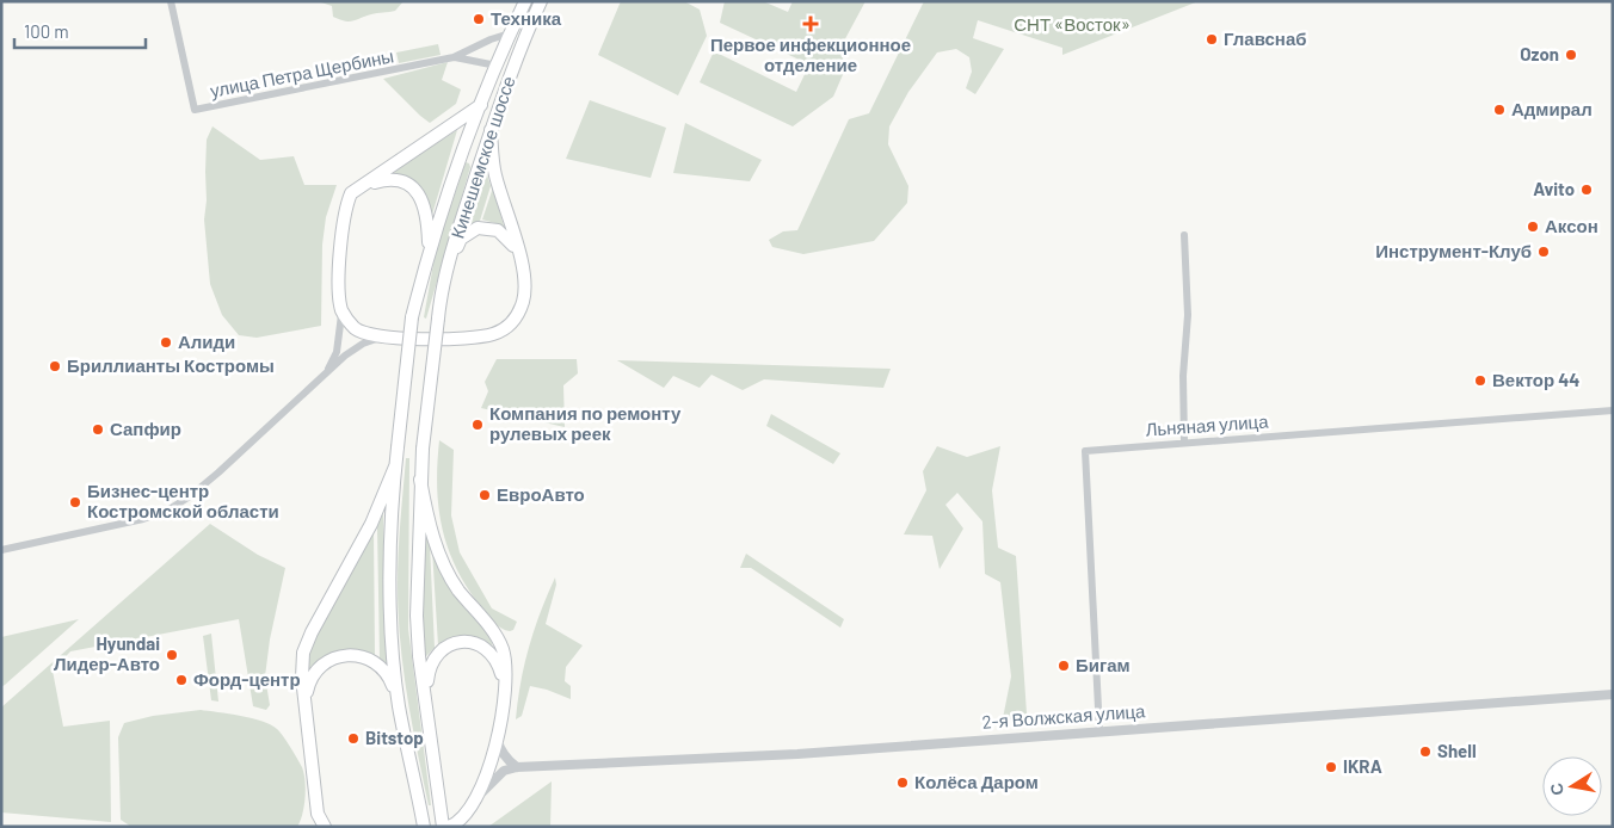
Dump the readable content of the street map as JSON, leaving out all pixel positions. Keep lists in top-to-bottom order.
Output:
{
  "streets": {
    "main road": ["Кинешемское шоссе"],
    "street": ["улица Петра Щербины", "Льняная улица", "2-я Волжская улица"]
  },
  "crossings": [
    ["улица Петра Щербины", "Кинешемское шоссе"],
    ["Льняная улица", "2-я Волжская улица"]
  ],
  "parks": ["СНТ «Восток»"],
  "places": {
    "other": [
      "Техника",
      "Главснаб",
      "Ozon",
      "Адмирал",
      "Avito",
      "Аксон",
      "Инструмент-Клуб",
      "Алиди",
      "Бриллианты Костромы",
      "Вектор 44",
      "Компания по ремонту рулевых реек",
      "Сапфир",
      "ЕвроАвто",
      "Бизнес-центр Костромской области",
      "Hyundai Лидер-Авто",
      "Бигам",
      "Форд-центр",
      "Bitstop",
      "Shell",
      "IKRA",
      "Колёса Даром"
    ],
    "health": ["Первое инфекционное отделение"]
  },
  "scale_bar": "100 m",
  "north": "left"
}
